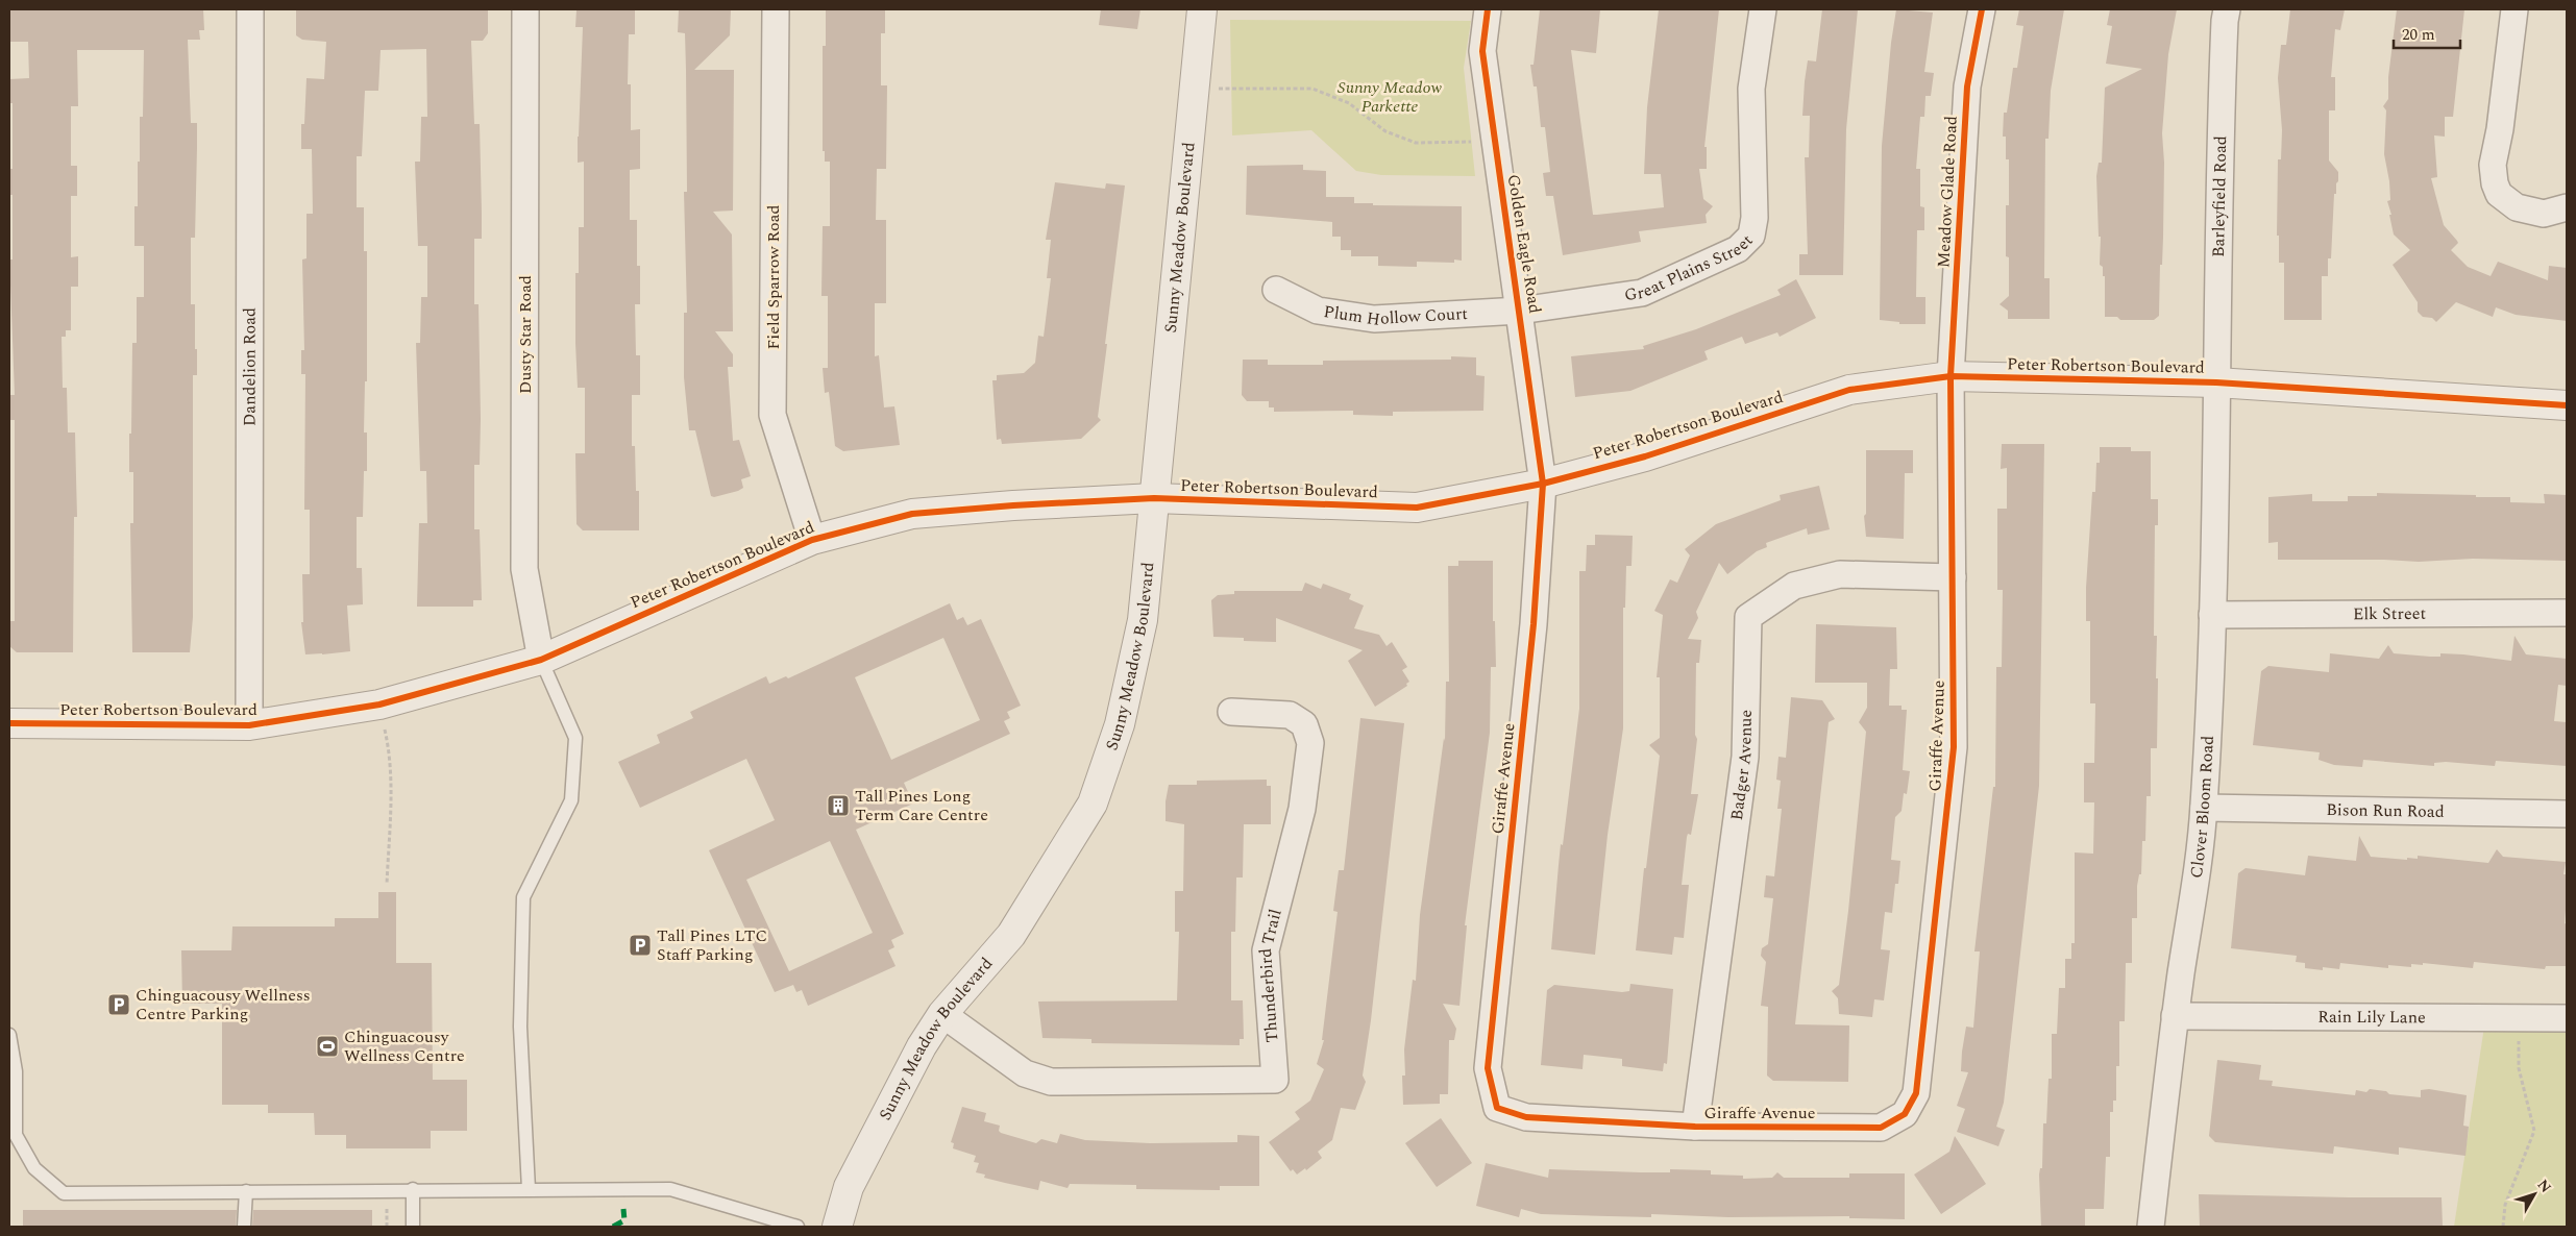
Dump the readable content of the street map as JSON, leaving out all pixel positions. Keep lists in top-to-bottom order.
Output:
{
  "streets": {
    "street": [
      "Meadow Glade Road",
      "Barleyfield Road",
      "Sunny Meadow Boulevard",
      "Golden Eagle Road",
      "Great Plains Street",
      "Field Sparrow Road",
      "Plum Hollow Court",
      "Dusty Star Road",
      "Peter Robertson Boulevard",
      "Dandelion Road",
      "Elk Street",
      "Giraffe Avenue",
      "Badger Avenue",
      "Clover Bloom Road",
      "Bison Run Road",
      "Thunderbird Trail",
      "Rain Lily Lane"
    ]
  },
  "crossings": [
    ["Meadow Glade Road", "Peter Robertson Boulevard"],
    ["Meadow Glade Road", "Giraffe Avenue"],
    ["Barleyfield Road", "Peter Robertson Boulevard"],
    ["Barleyfield Road", "Clover Bloom Road"],
    ["Sunny Meadow Boulevard", "Peter Robertson Boulevard"],
    ["Sunny Meadow Boulevard", "Thunderbird Trail"],
    ["Golden Eagle Road", "Great Plains Street"],
    ["Golden Eagle Road", "Plum Hollow Court"],
    ["Golden Eagle Road", "Peter Robertson Boulevard"],
    ["Golden Eagle Road", "Giraffe Avenue"],
    ["Great Plains Street", "Plum Hollow Court"],
    ["Field Sparrow Road", "Peter Robertson Boulevard"],
    ["Dusty Star Road", "Peter Robertson Boulevard"],
    ["Peter Robertson Boulevard", "Dandelion Road"],
    ["Peter Robertson Boulevard", "Giraffe Avenue"],
    ["Peter Robertson Boulevard", "Clover Bloom Road"],
    ["Elk Street", "Clover Bloom Road"],
    ["Giraffe Avenue", "Badger Avenue"],
    ["Clover Bloom Road", "Bison Run Road"],
    ["Clover Bloom Road", "Rain Lily Lane"]
  ],
  "parks": ["Sunny Meadow Parkette"],
  "places": {
    "building": ["Tall Pines Long Term Care Centre"],
    "parking": ["Tall Pines LTC Staff Parking", "Chinguacousy Wellness Centre Parking"],
    "sports": ["Chinguacousy Wellness Centre"]
  },
  "scale_bar": "20 m",
  "north": "top right"
}
